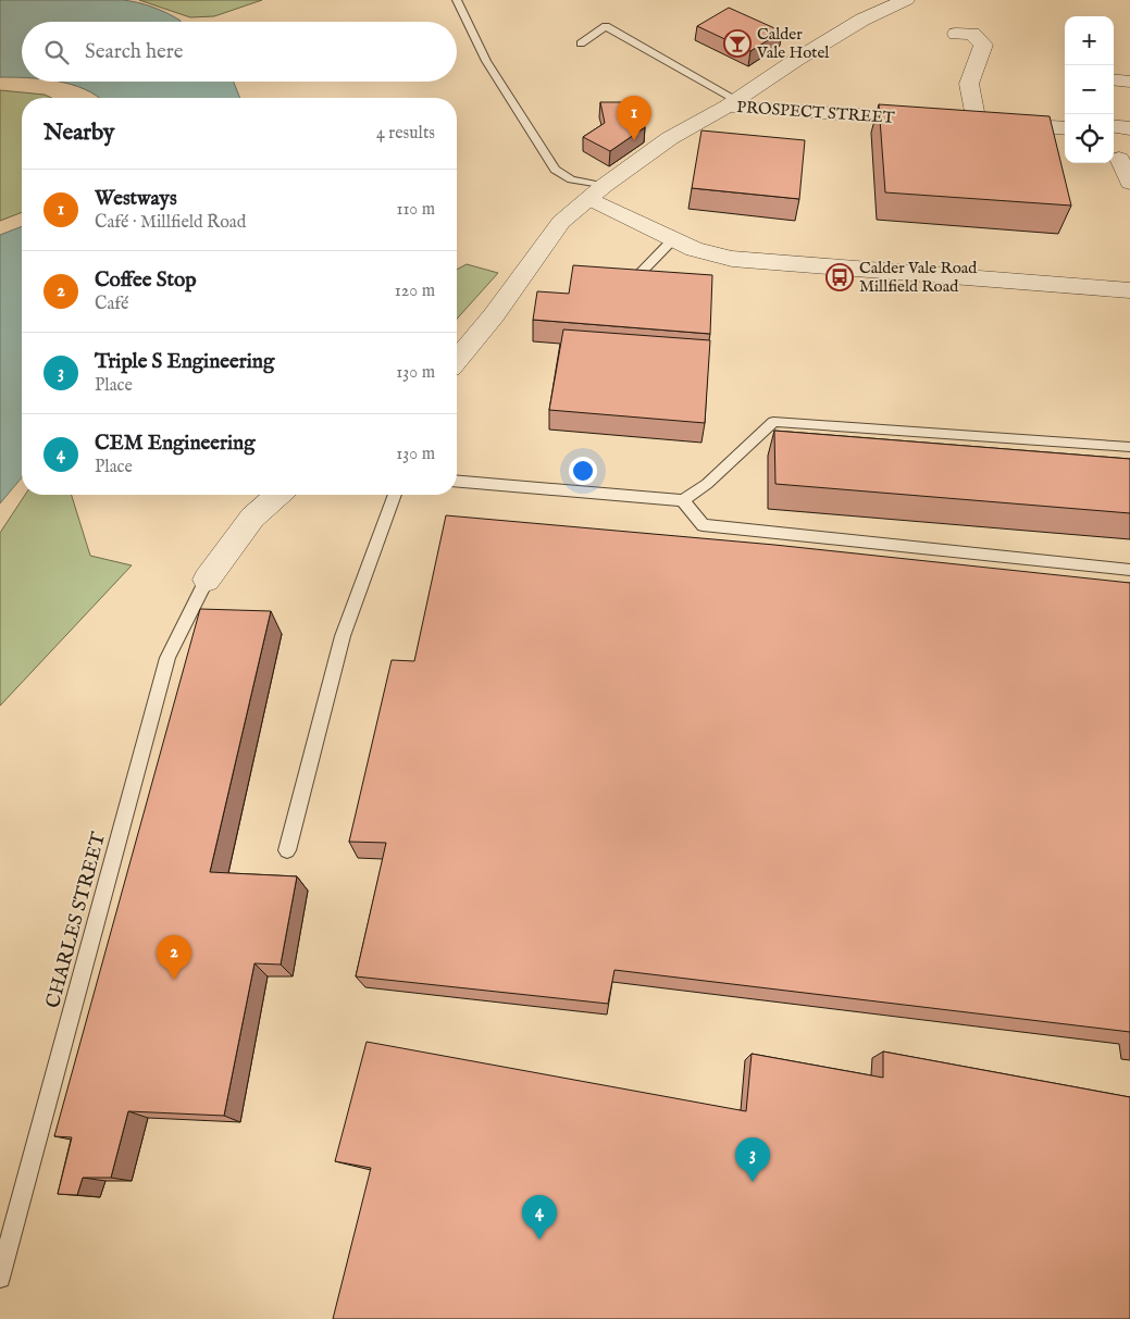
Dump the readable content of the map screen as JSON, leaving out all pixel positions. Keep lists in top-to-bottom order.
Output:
{
  "streets": {
    "street": ["PROSPECT STREET"],
    "lane": ["CHARLES STREET"]
  },
  "places": {
    "bar": ["Calder Vale Hotel"],
    "bus stop": ["Calder Vale Road Millfield Road"]
  },
  "page": {
    "map_buttons": ["+", "−"],
    "search": "Search here",
    "pins": [
      "1",
      "2",
      "3",
      "4"
    ],
    "heading": ["Nearby", "4 results"],
    "list": [
      {
        "mark": "1",
        "name": "Westways",
        "note": "Café · Millfield Road",
        "value": "110 m"
      },
      {
        "mark": "2",
        "name": "Coffee Stop",
        "note": "Café",
        "value": "120 m"
      },
      {
        "mark": "3",
        "name": "Triple S Engineering",
        "note": "Place",
        "value": "130 m"
      },
      {
        "mark": "4",
        "name": "CEM Engineering",
        "note": "Place",
        "value": "130 m"
      }
    ]
  }
}
